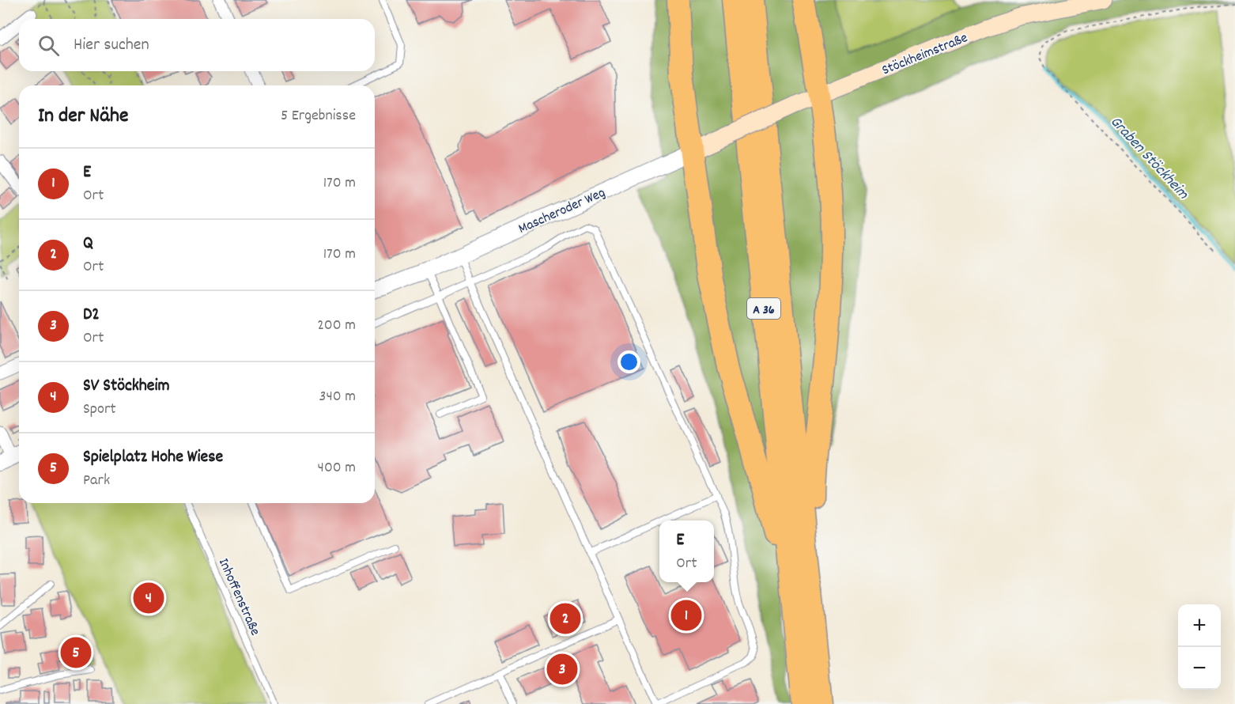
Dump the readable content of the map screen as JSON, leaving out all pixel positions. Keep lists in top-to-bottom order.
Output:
{
  "streets": {
    "highway": ["A 36"],
    "main road": ["Stöckheimstraße", "Mascheroder Weg"],
    "lane": ["Inhoffenstraße"]
  },
  "crossings": [
    ["Stöckheimstraße", "Mascheroder Weg"]
  ],
  "water": ["Graben Stöckheim"],
  "page": {
    "search": "Hier suchen",
    "heading": ["In der Nähe", "5 Ergebnisse"],
    "list": [
      {
        "mark": "1",
        "name": "E",
        "note": "Ort",
        "value": "170 m"
      },
      {
        "mark": "2",
        "name": "Q",
        "note": "Ort",
        "value": "170 m"
      },
      {
        "mark": "3",
        "name": "D2",
        "note": "Ort",
        "value": "200 m"
      },
      {
        "mark": "4",
        "name": "SV Stöckheim",
        "note": "Sport",
        "value": "340 m"
      },
      {
        "mark": "5",
        "name": "Spielplatz Hohe Wiese",
        "note": "Park",
        "value": "400 m"
      }
    ],
    "popup": ["E", "Ort"],
    "pins": [
      "4",
      "1",
      "2",
      "5",
      "3"
    ],
    "map_buttons": ["+", "−"]
  }
}
